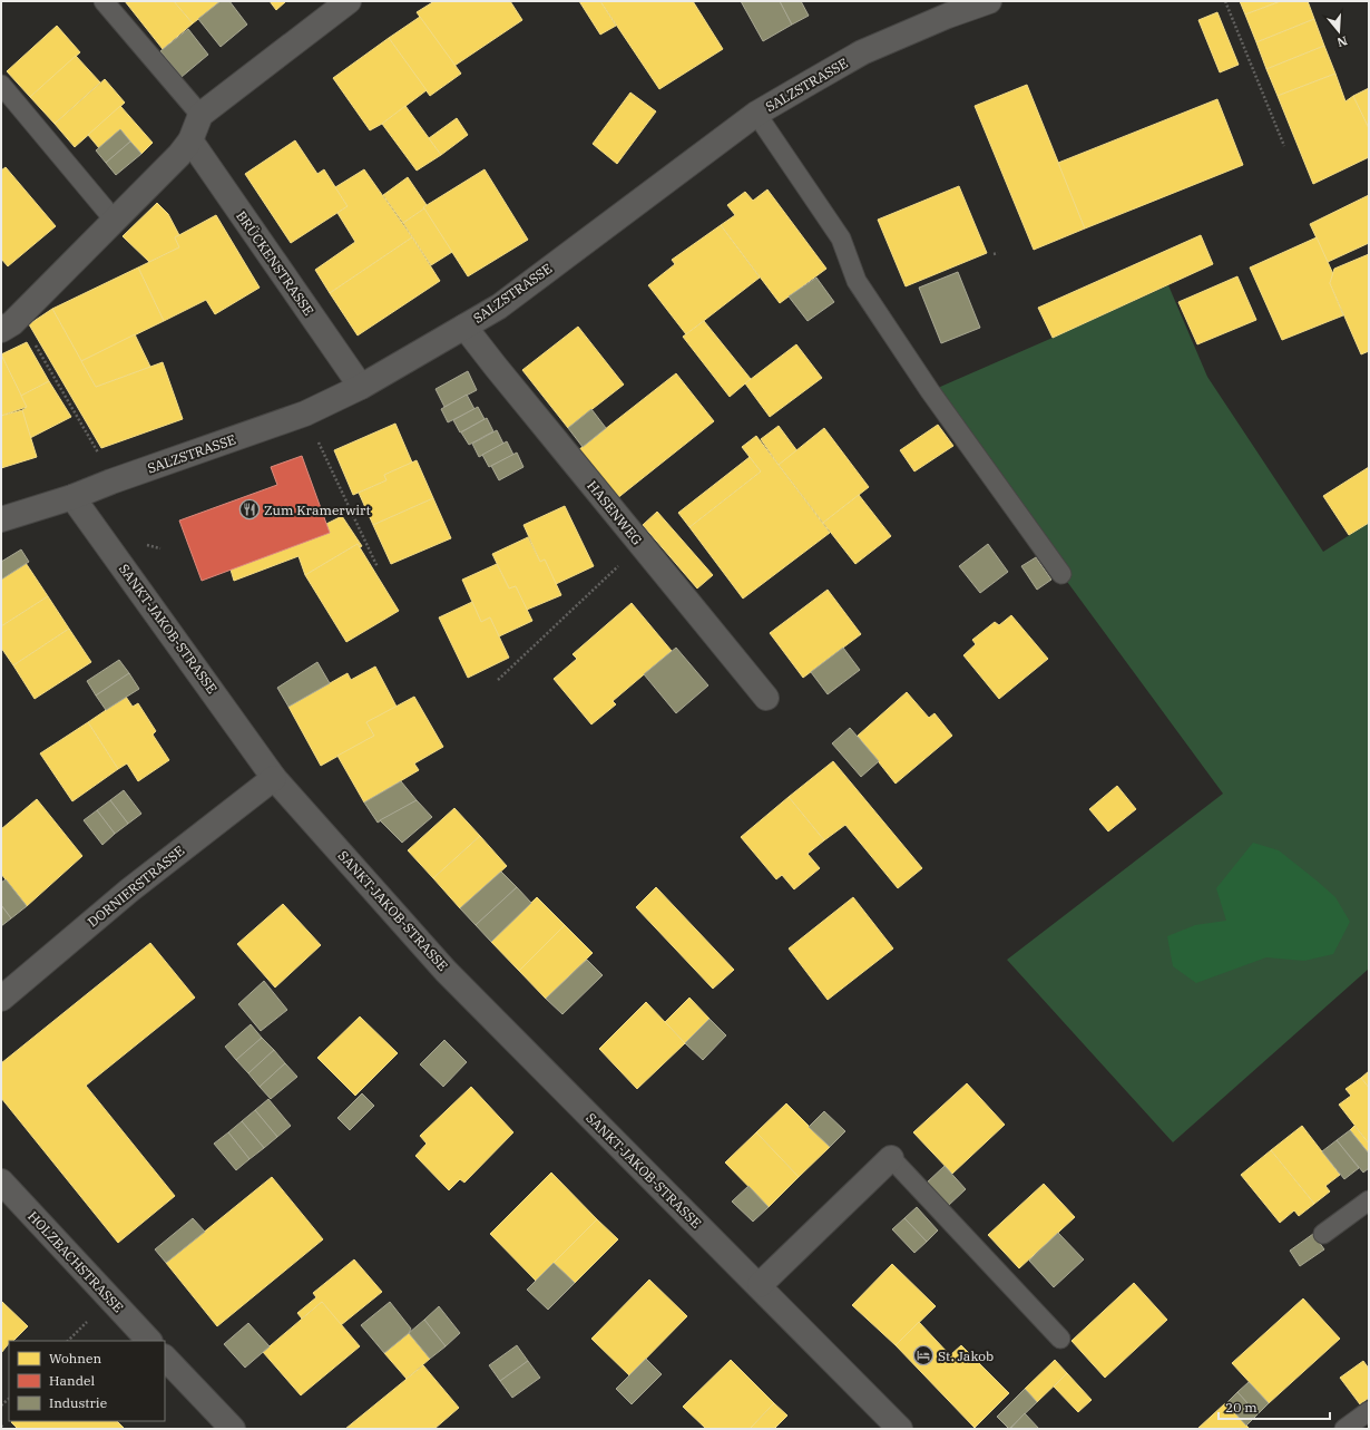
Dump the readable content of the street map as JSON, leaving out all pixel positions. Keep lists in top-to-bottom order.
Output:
{
  "streets": {
    "street": [
      "SALZSTRASSE",
      "BRÜCKENSTRASSE",
      "HASENWEG",
      "SANKT-JAKOB-STRASSE",
      "DORNIERSTRASSE",
      "HOLZBACHSTRASSE"
    ]
  },
  "crossings": [
    ["SALZSTRASSE", "BRÜCKENSTRASSE"],
    ["SALZSTRASSE", "HASENWEG"],
    ["SALZSTRASSE", "SANKT-JAKOB-STRASSE"],
    ["SANKT-JAKOB-STRASSE", "DORNIERSTRASSE"]
  ],
  "places": {
    "restaurant": ["Zum Kramerwirt"],
    "hotel": ["St. Jakob"]
  },
  "legend": ["Wohnen", "Handel", "Industrie"],
  "scale_bar": "20 m",
  "north": "bottom"
}
